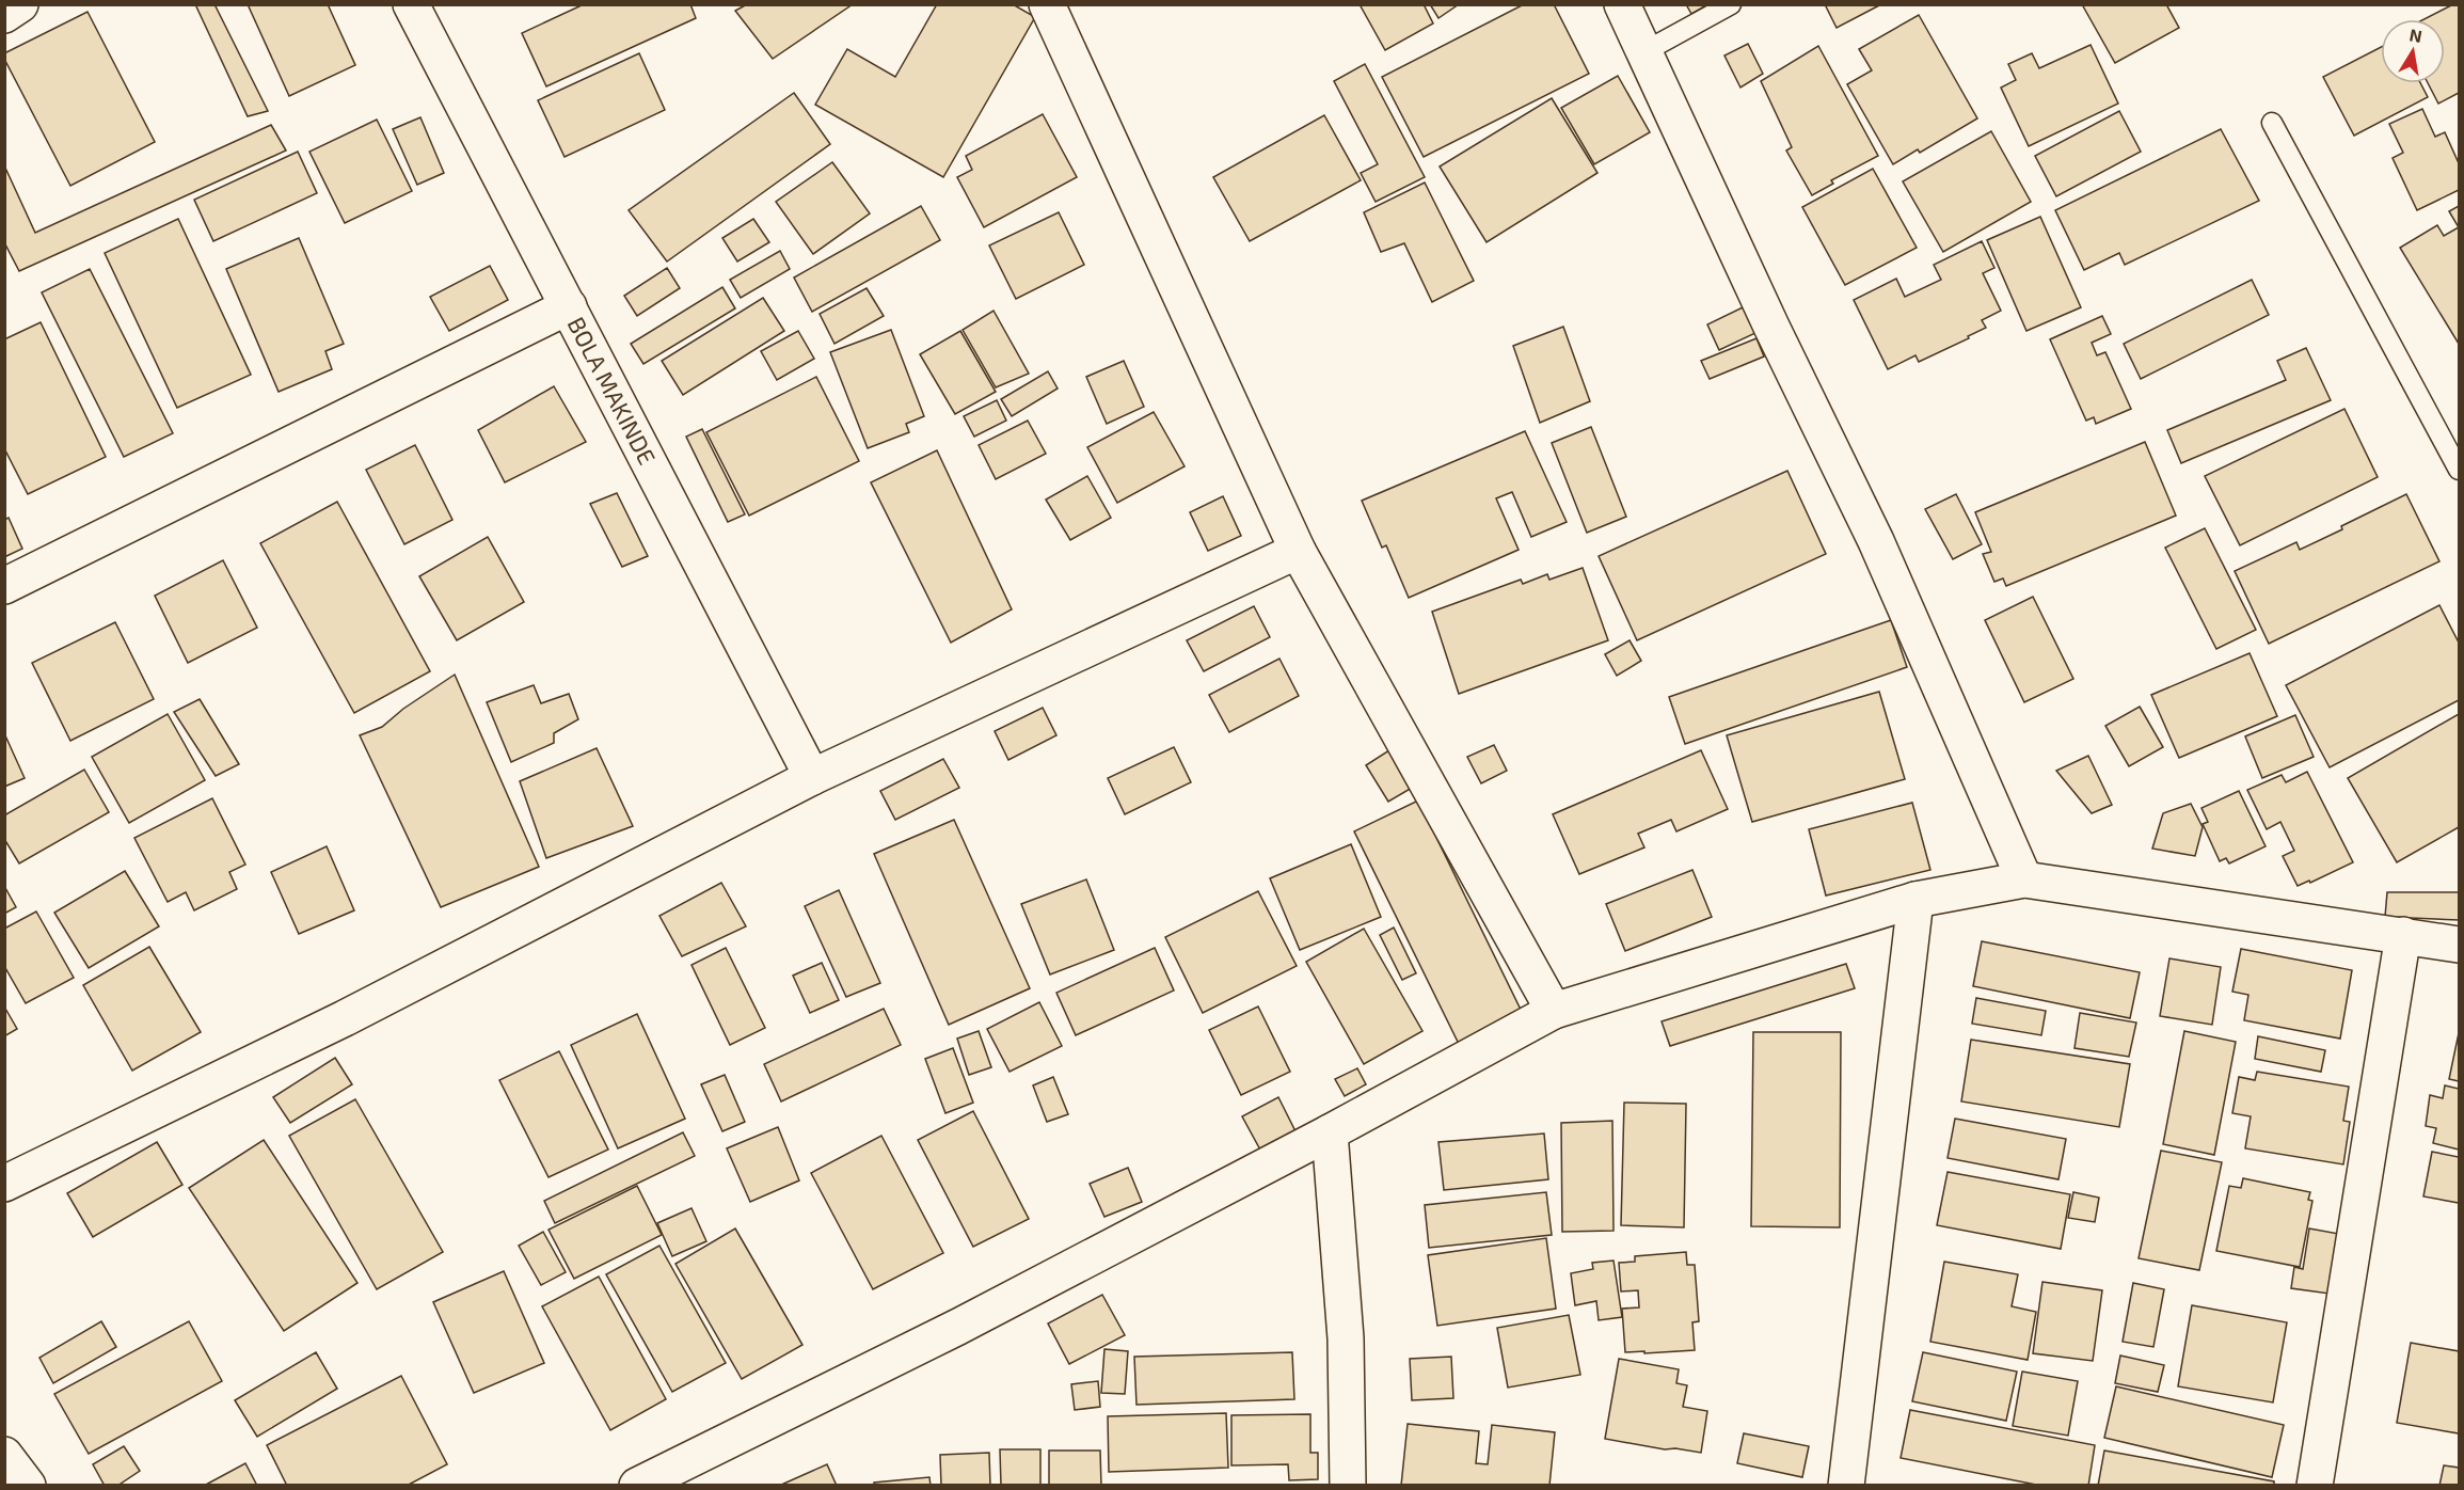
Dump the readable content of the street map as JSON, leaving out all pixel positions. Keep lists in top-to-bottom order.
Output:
{
  "streets": {
    "street": ["BOLA MAKINDE"]
  },
  "north": "top"
}
